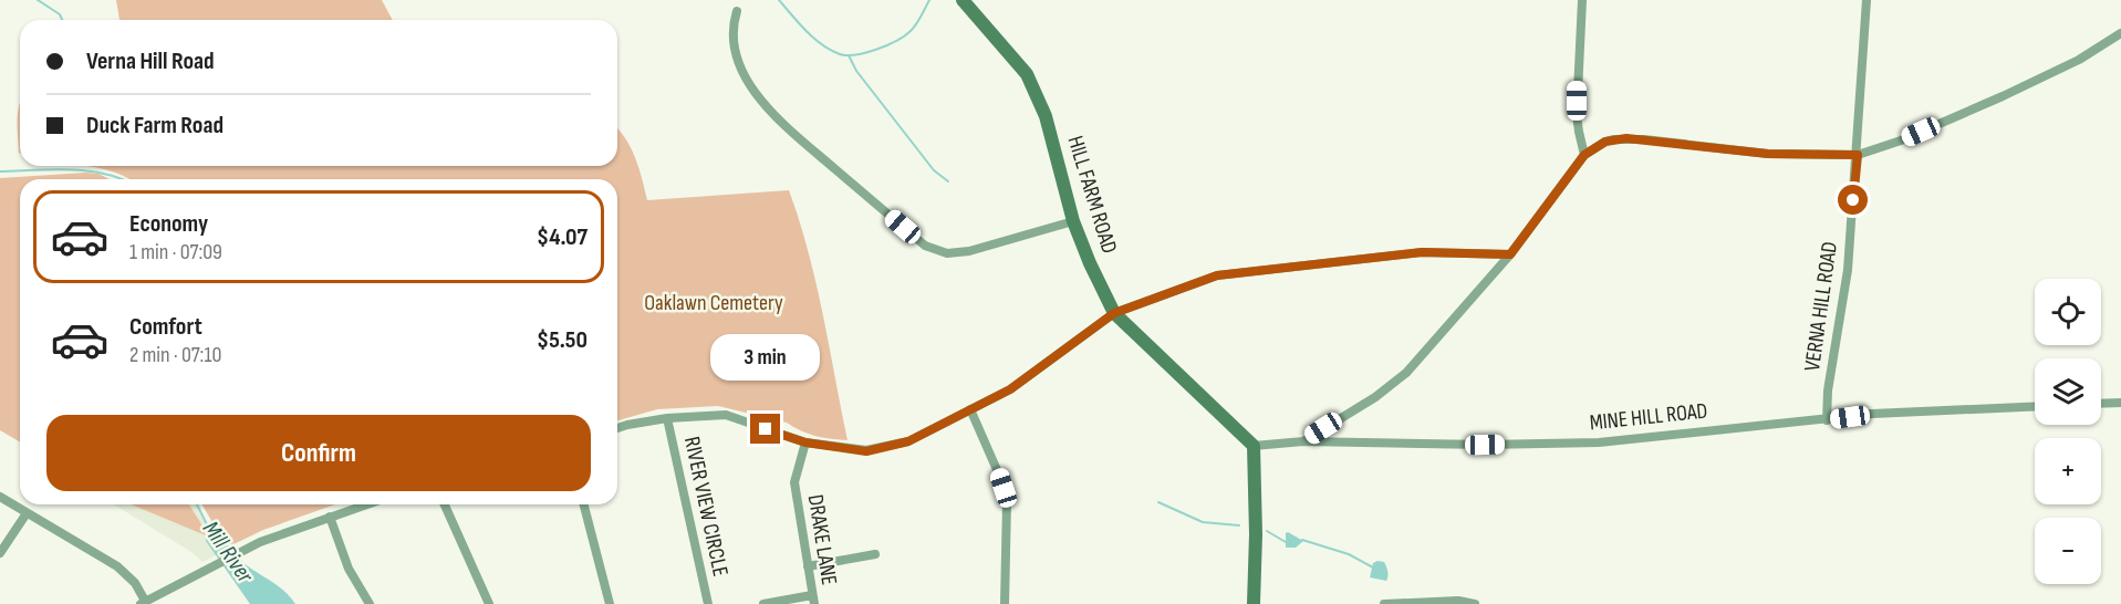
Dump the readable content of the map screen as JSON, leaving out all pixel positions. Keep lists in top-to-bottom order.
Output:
{
  "streets": {
    "main road": ["HILL FARM ROAD"],
    "street": [
      "VERNA HILL ROAD",
      "MINE HILL ROAD",
      "RIVER VIEW CIRCLE",
      "DRAKE LANE"
    ]
  },
  "crossings": [
    ["HILL FARM ROAD", "MINE HILL ROAD"],
    ["VERNA HILL ROAD", "MINE HILL ROAD"]
  ],
  "water": ["Mill River"],
  "parks": ["Oaklawn Cemetery"],
  "page": {
    "banner": ["Verna Hill Road", "Duck Farm Road"],
    "list": [
      {
        "name": "Economy",
        "note": "1 min · 07:09",
        "value": "$4.07"
      },
      {
        "name": "Comfort",
        "note": "2 min · 07:10",
        "value": "$5.50"
      }
    ],
    "map_buttons": ["+", "−"],
    "bubble": "3 min",
    "buttons": "Confirm"
  }
}
